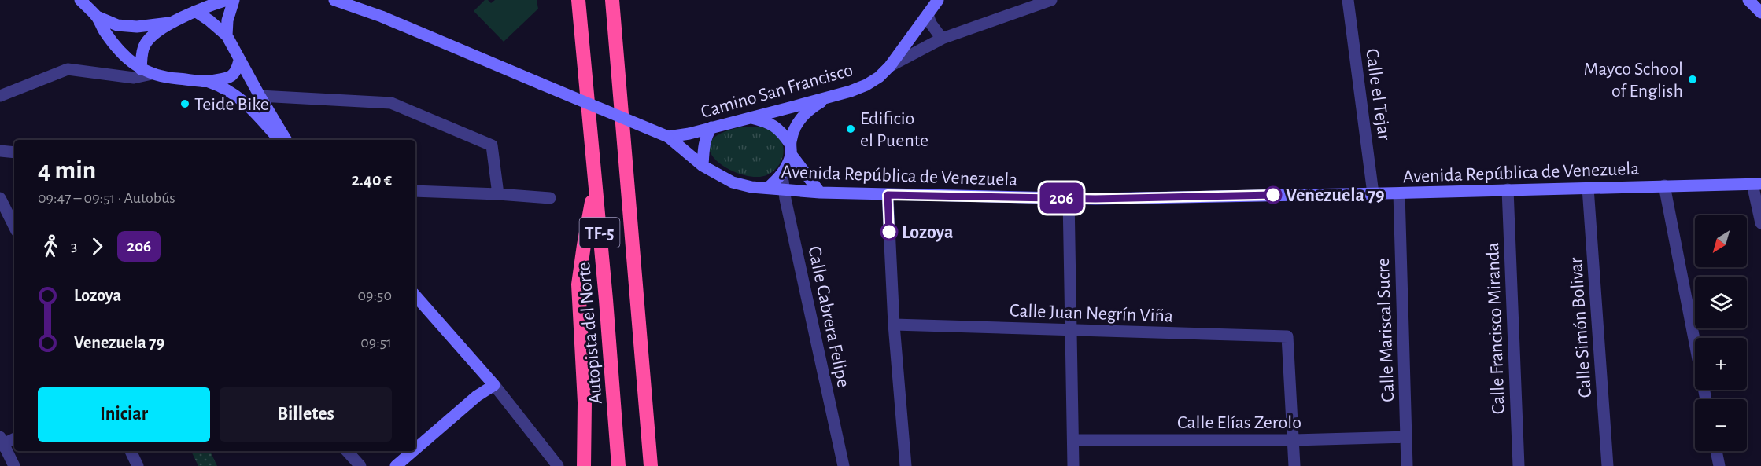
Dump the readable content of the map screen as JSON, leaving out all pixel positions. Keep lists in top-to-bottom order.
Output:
{
  "streets": {
    "highway": ["TF-5", "Autopista del Norte"],
    "street": [
      "Camino San Francisco",
      "Calle el Tejar",
      "Avenida República de Venezuela",
      "Calle Juan Negrín Viña",
      "Calle Cabrera Felipe",
      "Calle Simón Bolivar",
      "Calle Francisco Miranda",
      "Calle Mariscal Sucre",
      "Calle Elías Zerolo"
    ]
  },
  "crossings": [
    ["Camino San Francisco", "Avenida República de Venezuela"],
    ["Camino San Francisco", "Calle Cabrera Felipe"],
    ["Calle el Tejar", "Avenida República de Venezuela"],
    ["Avenida República de Venezuela", "Calle Cabrera Felipe"],
    ["Avenida República de Venezuela", "Calle Simón Bolivar"],
    ["Avenida República de Venezuela", "Calle Francisco Miranda"],
    ["Avenida República de Venezuela", "Calle Mariscal Sucre"],
    ["Calle Juan Negrín Viña", "Calle Elías Zerolo"],
    ["Calle Mariscal Sucre", "Calle Elías Zerolo"]
  ],
  "places": [
    "Mayco School of English",
    "Teide Bike",
    "Edificio el Puente",
    "Venezuela 79",
    "Lozoya"
  ],
  "lines": ["bus line 206"],
  "north": "bottom left",
  "page": {
    "on_map": "206",
    "heading": ["4 min", "09:47 – 09:51 · Autobús", "2.40 €"],
    "map_buttons": ["+", "−"],
    "legs": ["3", "206"],
    "list": [
      {
        "name": "Lozoya",
        "value": "09:50"
      },
      {
        "name": "Venezuela 79",
        "value": "09:51"
      }
    ],
    "buttons": ["Iniciar", "Billetes"]
  }
}
